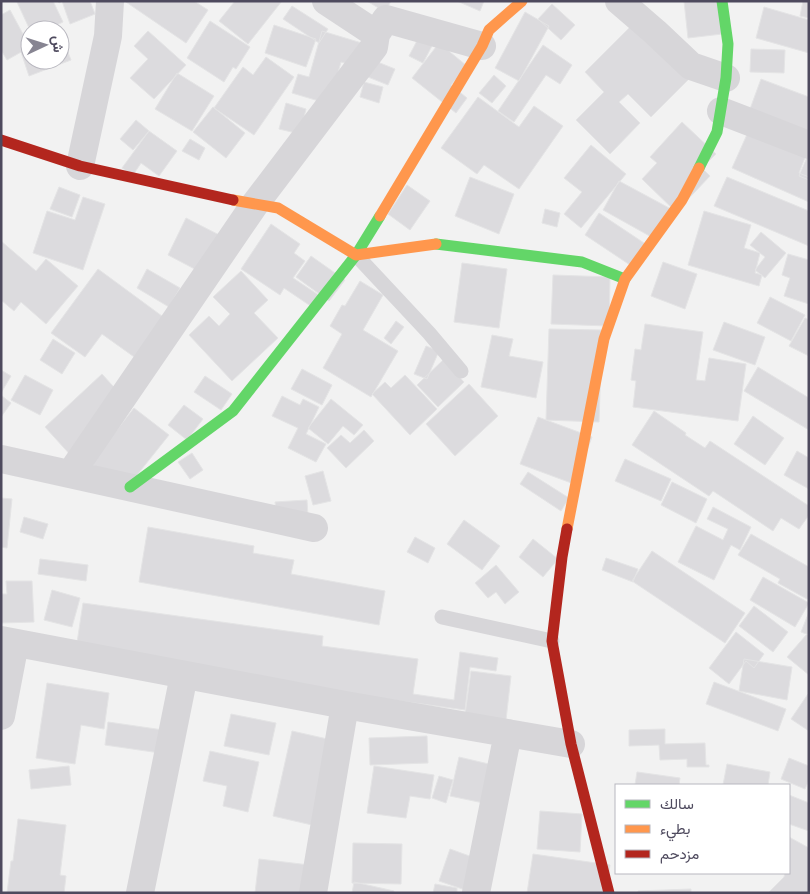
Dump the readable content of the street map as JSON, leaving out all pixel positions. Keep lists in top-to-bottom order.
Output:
{
  "legend": ["سالك", "بطيء", "مزدحم"],
  "north": "right"
}
